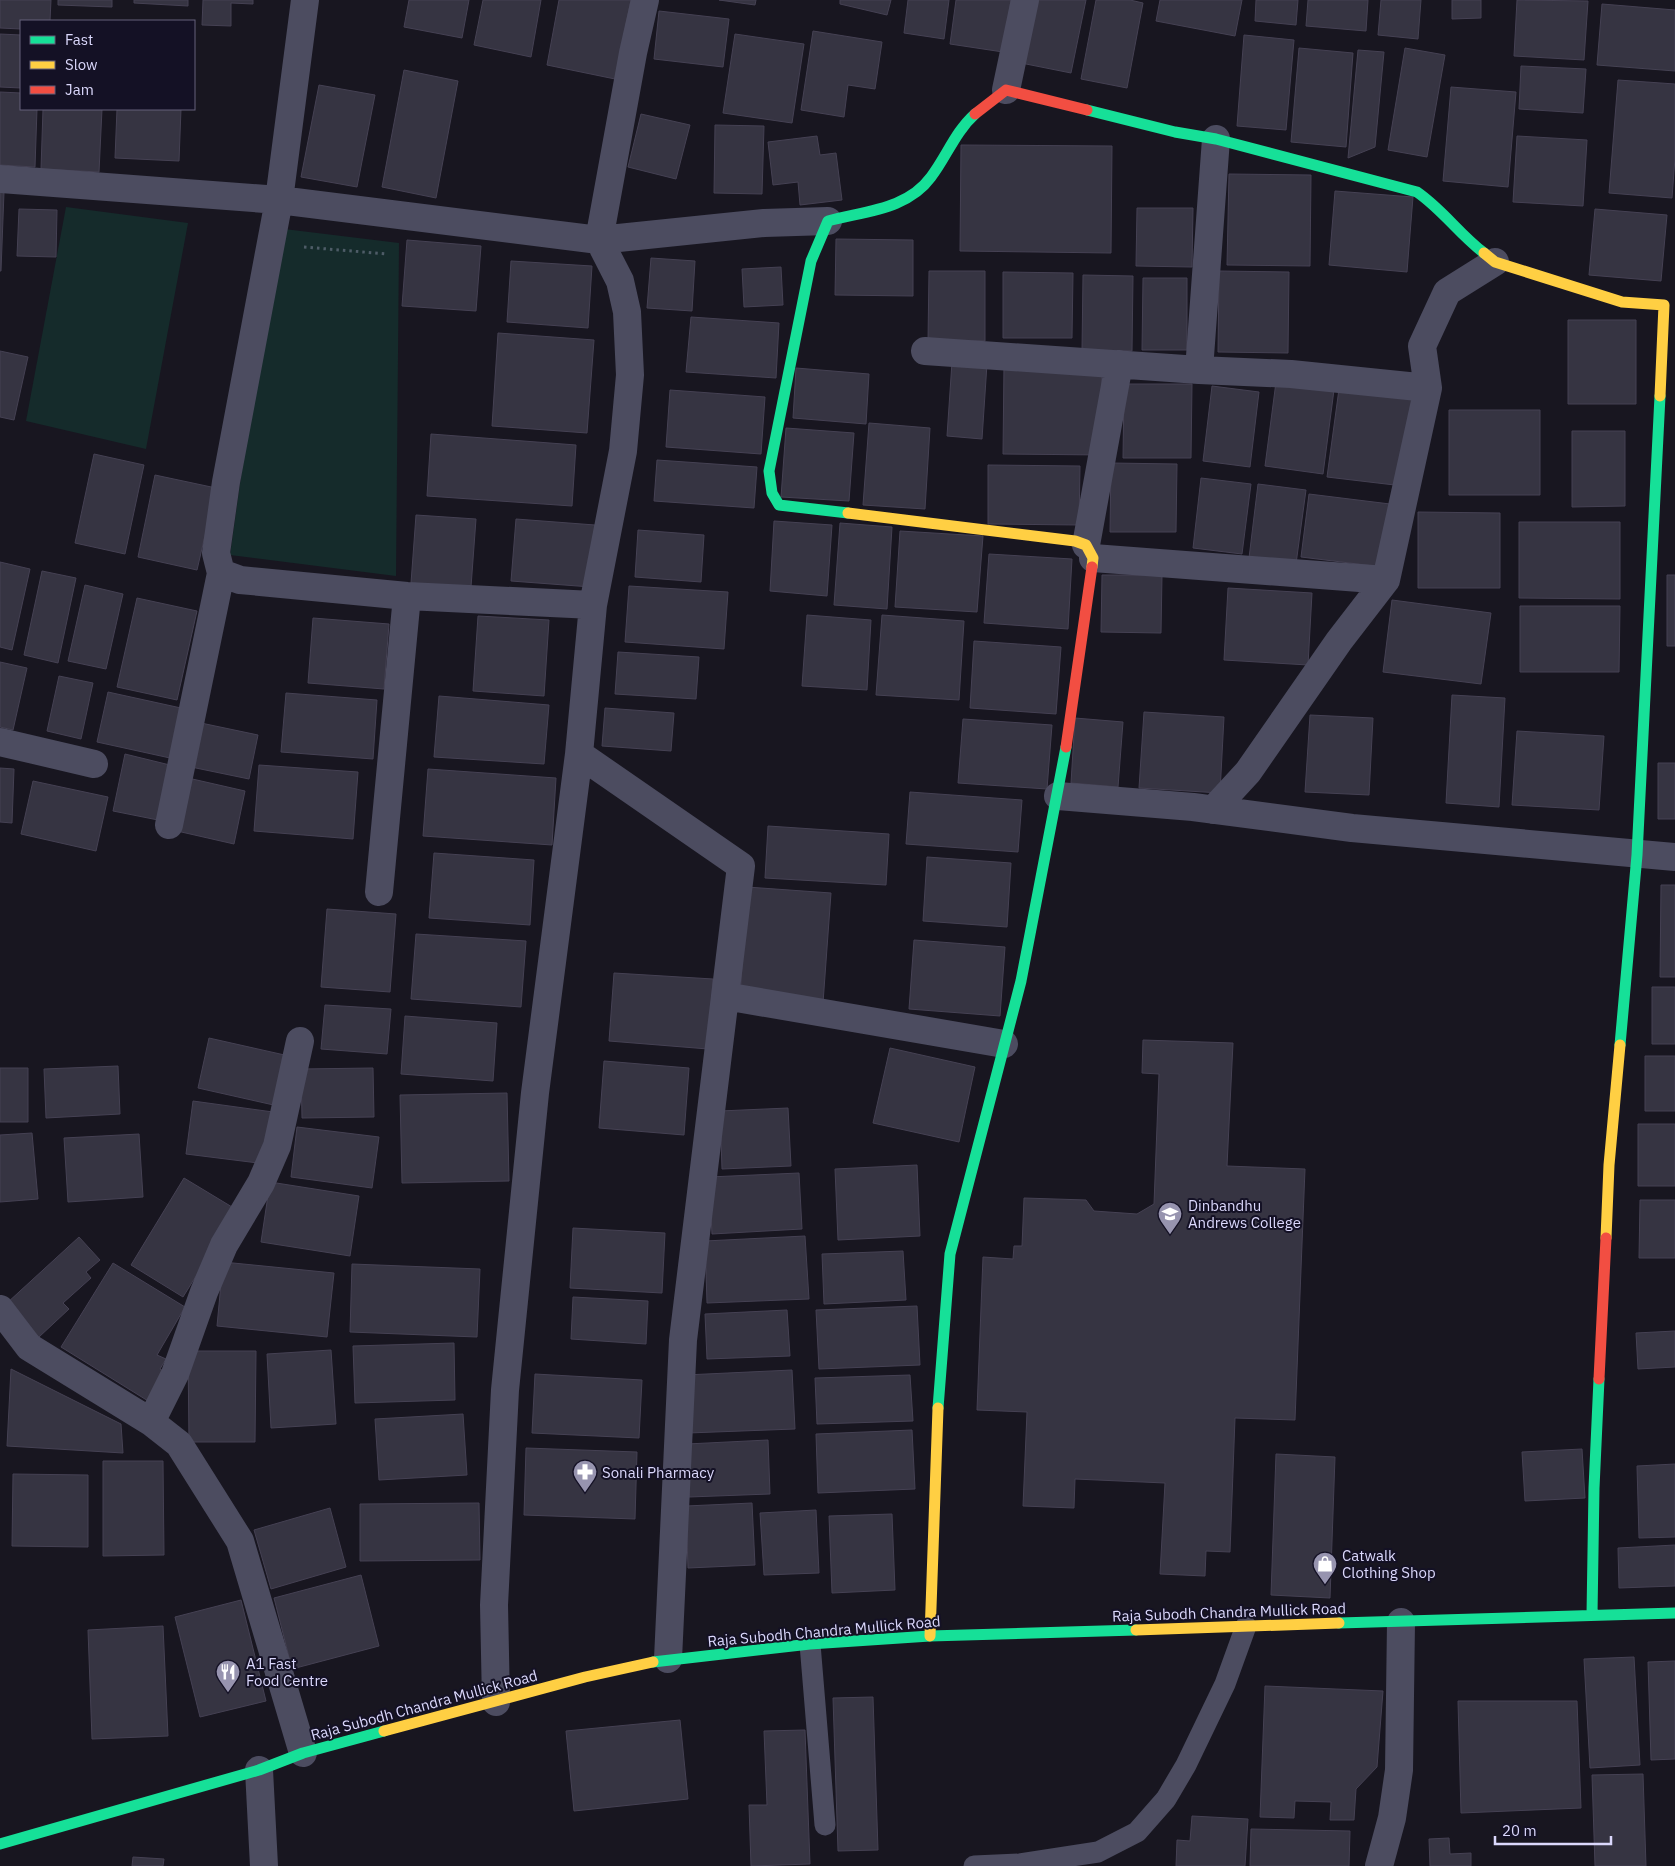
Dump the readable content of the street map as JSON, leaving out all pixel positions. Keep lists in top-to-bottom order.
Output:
{
  "streets": {
    "street": ["Raja Subodh Chandra Mullick Road"]
  },
  "places": {
    "school or university": ["Dinbandhu Andrews College"],
    "pharmacy": ["Sonali Pharmacy"],
    "shop": ["Catwalk Clothing Shop"],
    "restaurant": ["A1 Fast Food Centre"]
  },
  "legend": ["Fast", "Slow", "Jam"],
  "scale_bar": "20 m"
}
